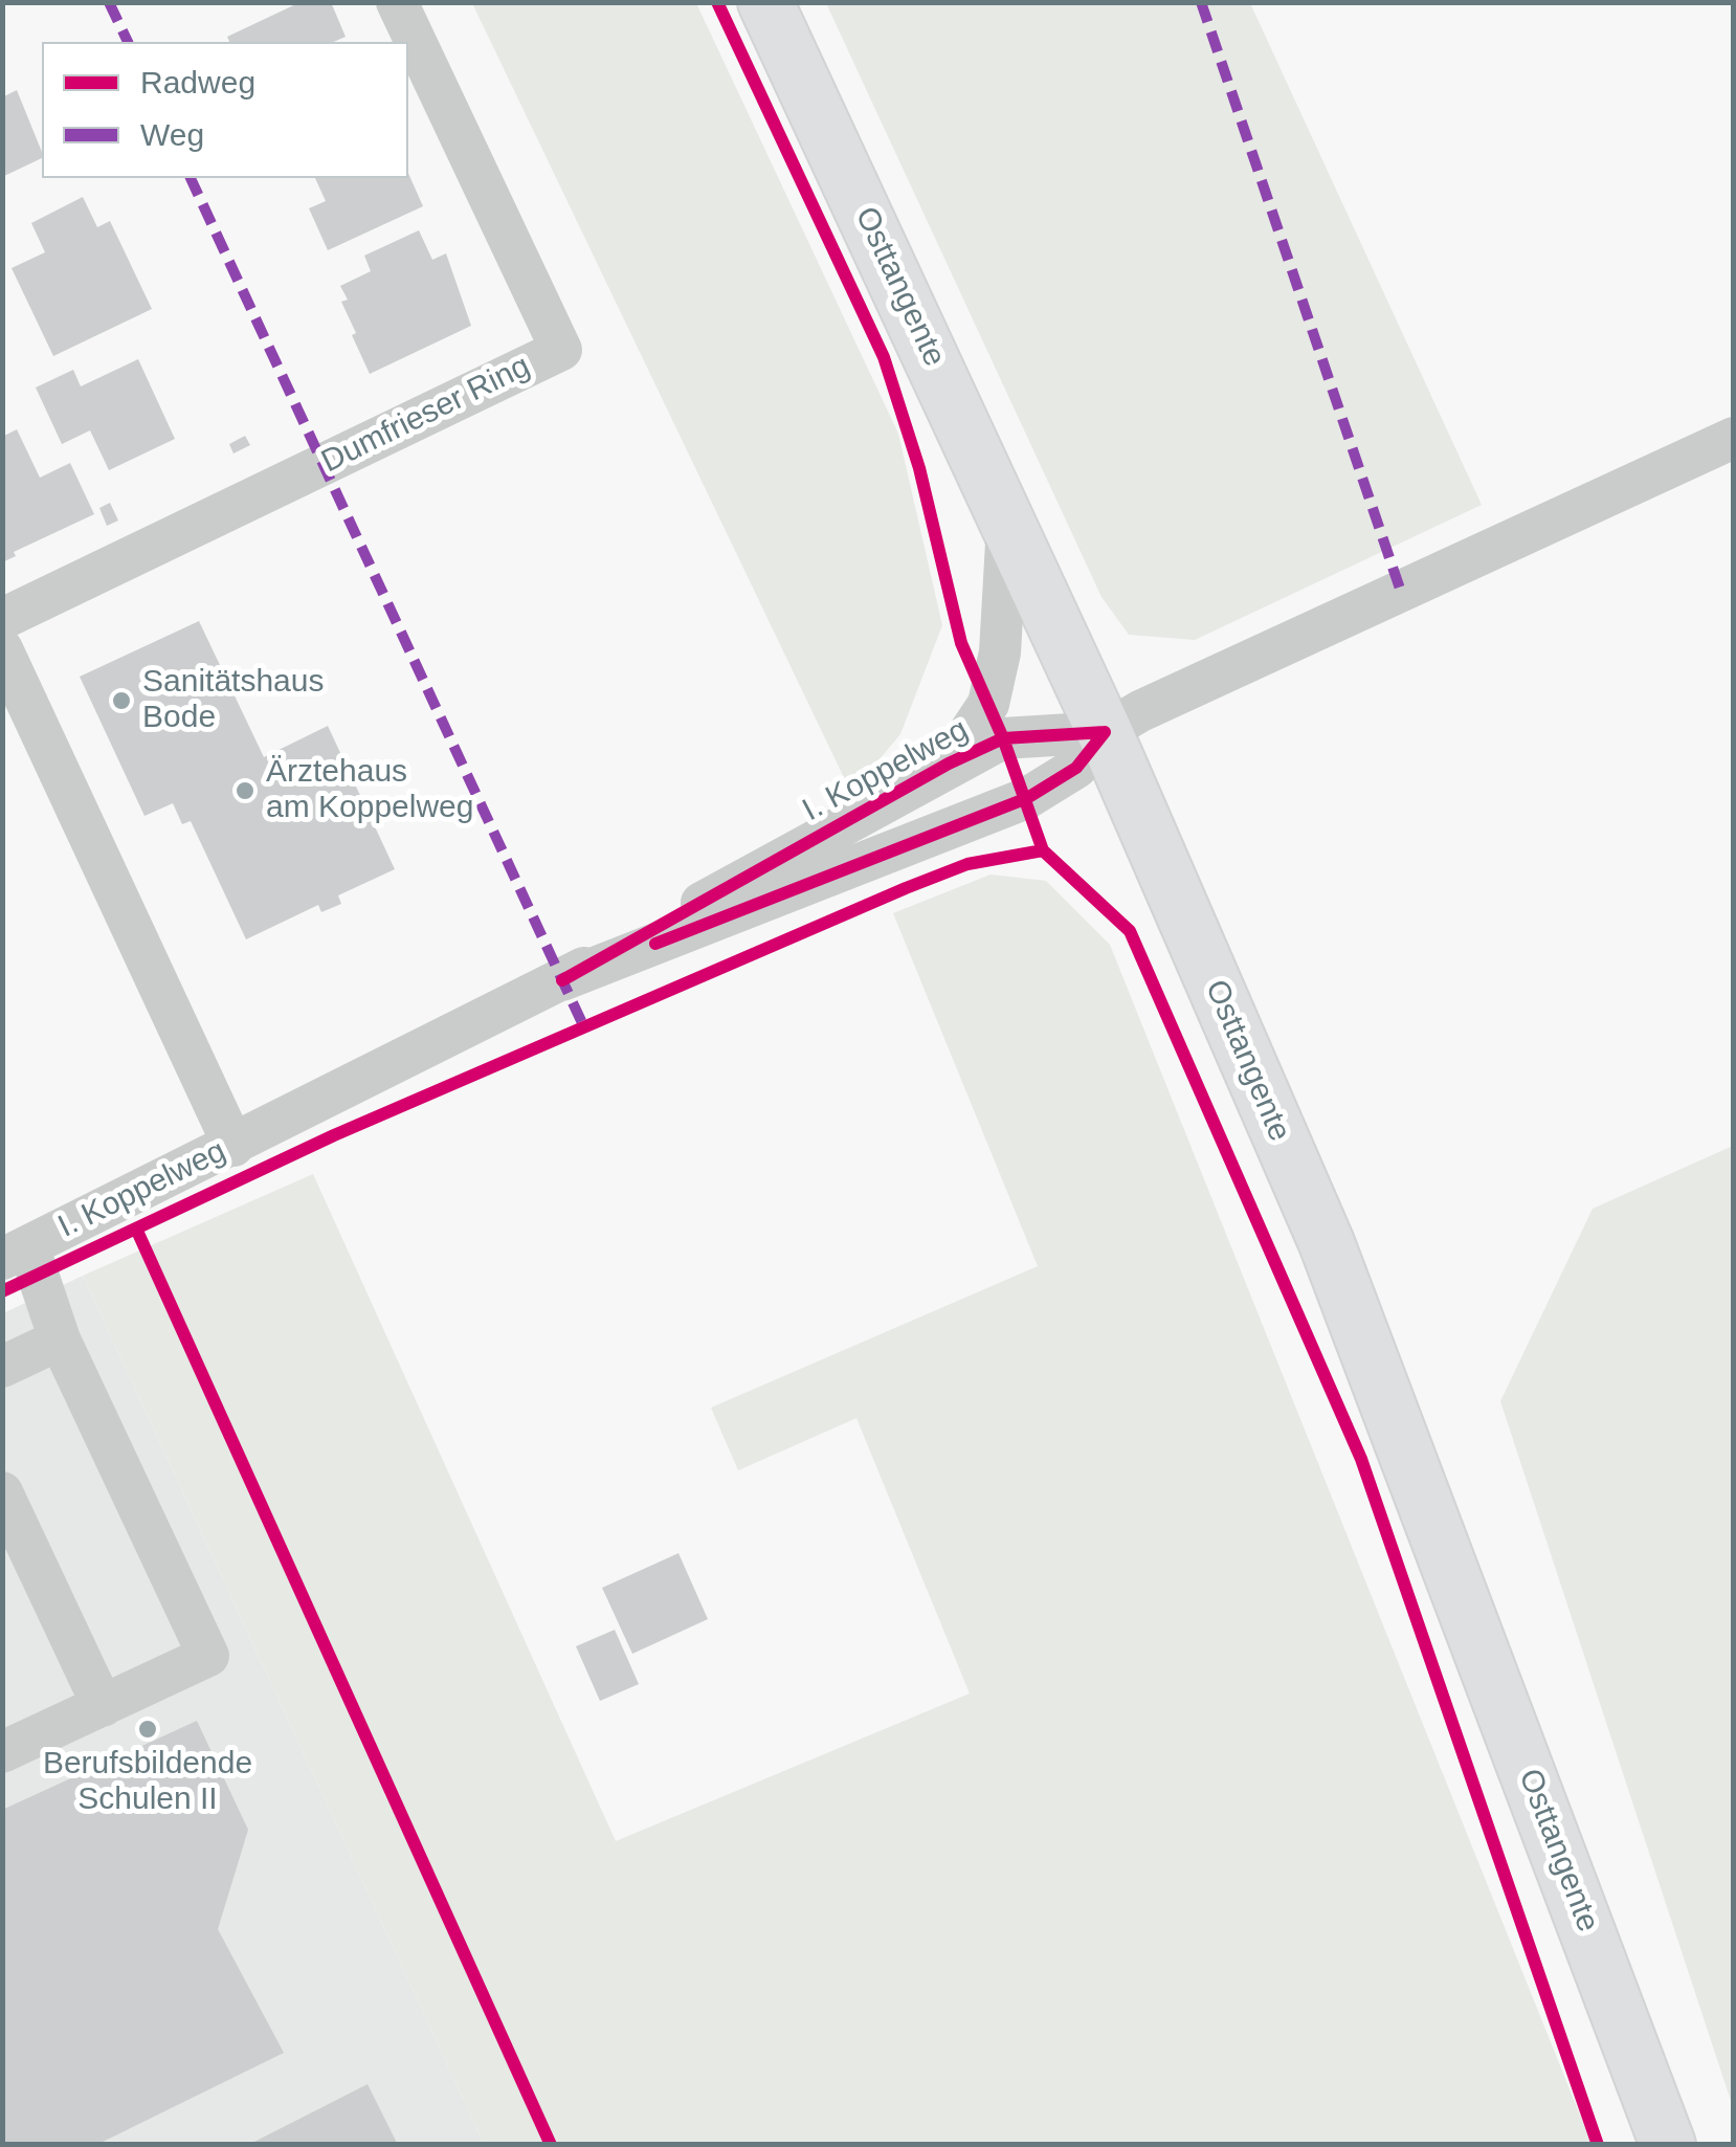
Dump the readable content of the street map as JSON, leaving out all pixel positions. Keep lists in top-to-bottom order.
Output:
{
  "streets": {
    "main road": ["Osttangente"],
    "street": ["Dumfrieser Ring", "I. Koppelweg"]
  },
  "crossings": [
    ["Osttangente", "I. Koppelweg"]
  ],
  "places": ["Sanitätshaus Bode", "Ärztehaus am Koppelweg", "Berufsbildende Schulen II"],
  "legend": ["Radweg", "Weg"]
}
